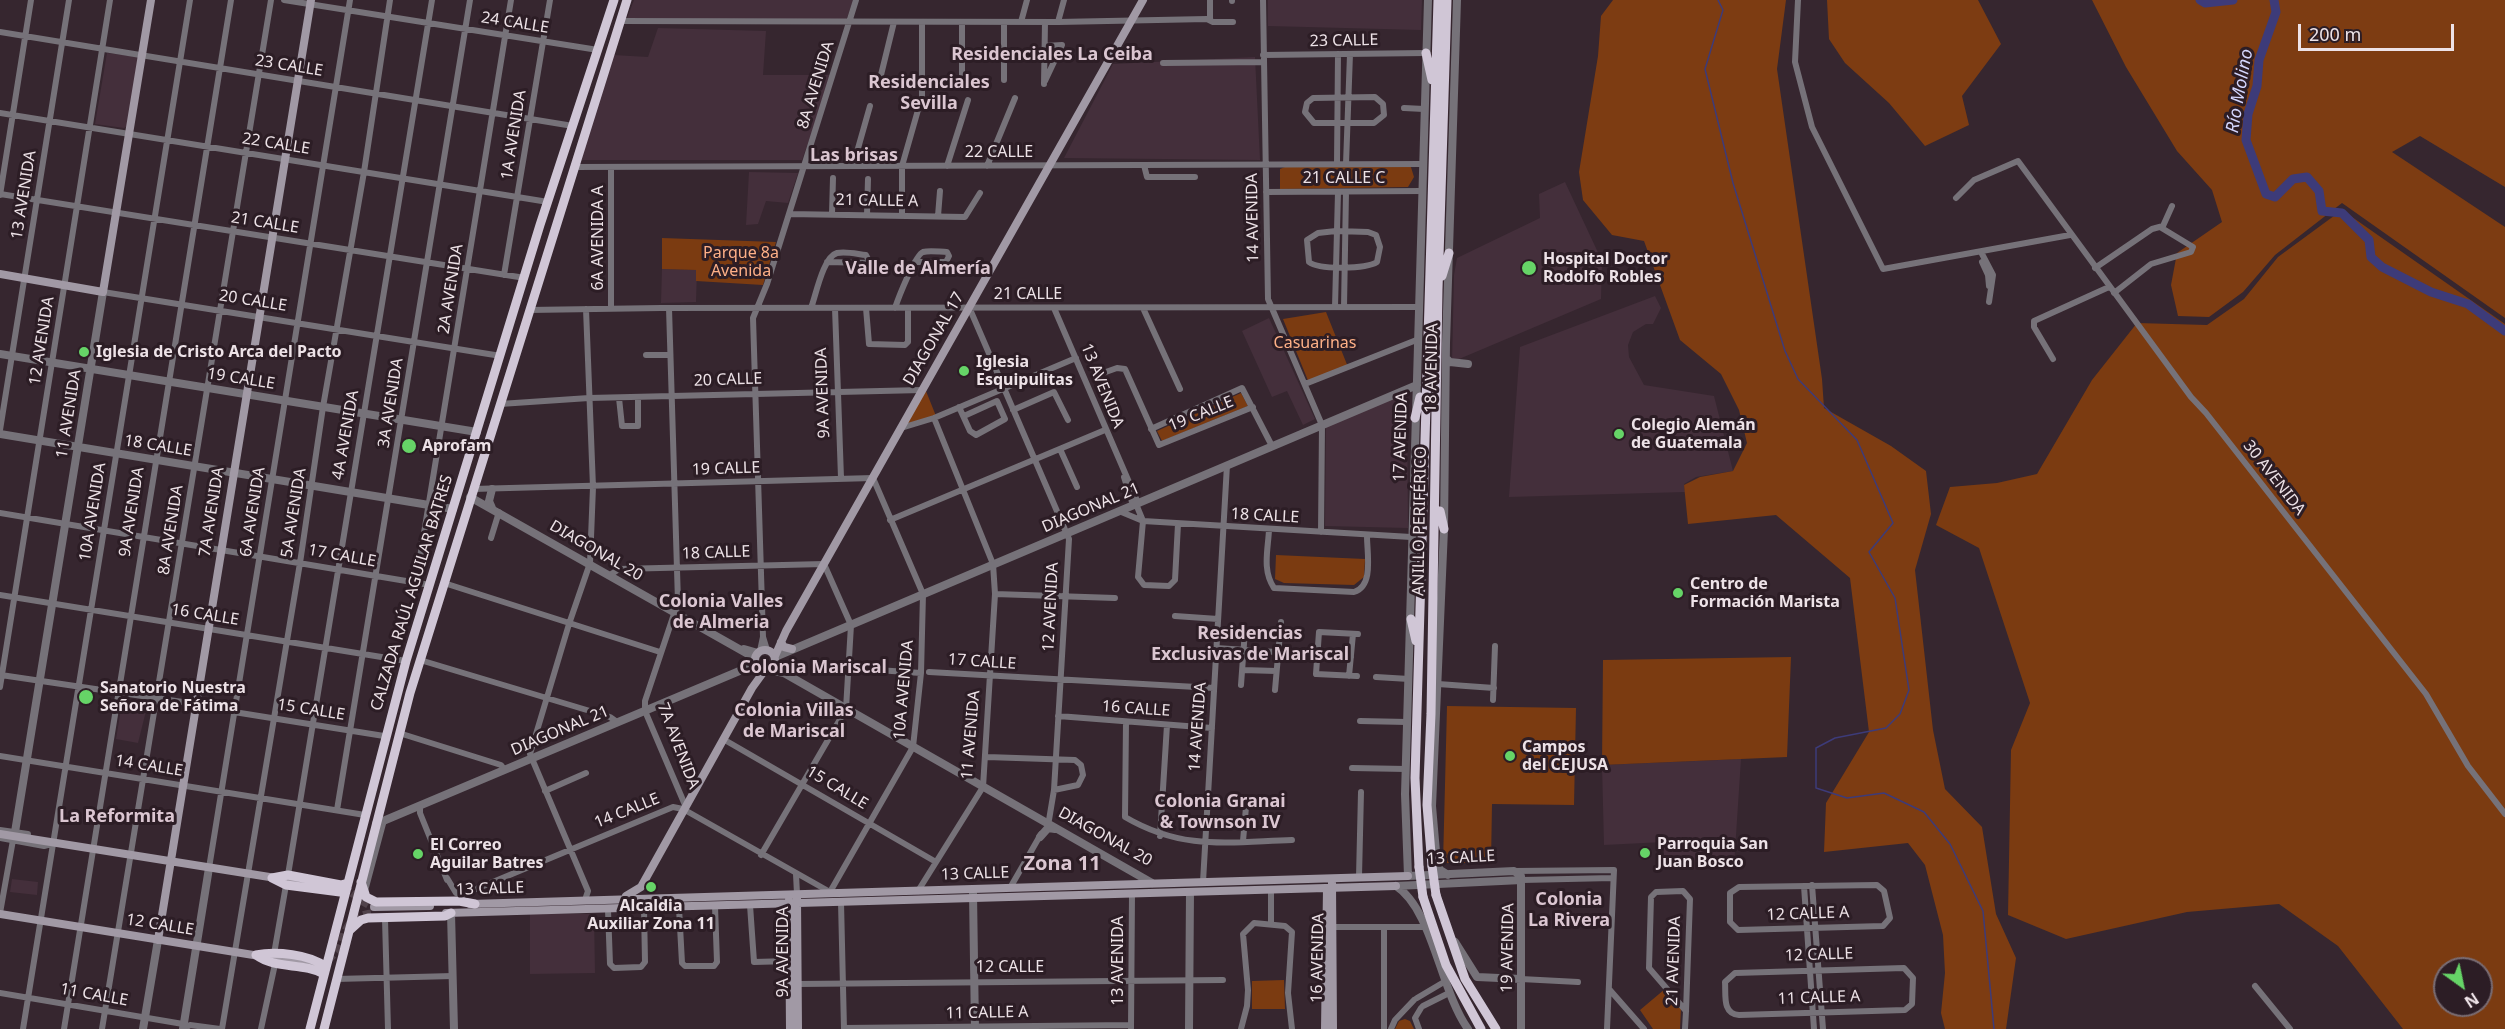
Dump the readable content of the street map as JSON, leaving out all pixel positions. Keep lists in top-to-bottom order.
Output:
{
  "streets": {
    "highway": ["ANILLO PERIFÉRICO", "CALZADA RAÚL AGUILAR BATRES"],
    "main road": [
      "20 CALLE",
      "DIAGONAL 17",
      "9A AVENIDA",
      "11 AVENIDA",
      "7A AVENIDA",
      "13 CALLE",
      "12 CALLE",
      "16 AVENIDA"
    ],
    "street": [
      "24 CALLE",
      "23 CALLE",
      "8A AVENIDA",
      "1A AVENIDA",
      "22 CALLE",
      "21 CALLE C",
      "13 AVENIDA",
      "21 CALLE A",
      "14 AVENIDA",
      "21 CALLE",
      "6A AVENIDA A",
      "2A AVENIDA",
      "12 AVENIDA",
      "18 AVENIDA",
      "19 CALLE",
      "3A AVENIDA",
      "4A AVENIDA",
      "17 AVENIDA",
      "18 CALLE",
      "30 AVENIDA",
      "DIAGONAL 21",
      "10A AVENIDA",
      "6A AVENIDA",
      "5A AVENIDA",
      "DIAGONAL 20",
      "17 CALLE",
      "16 CALLE",
      "15 CALLE",
      "14 CALLE",
      "12 CALLE A",
      "19 AVENIDA",
      "21 AVENIDA",
      "11 CALLE",
      "11 CALLE A"
    ]
  },
  "crossings": [
    ["24 CALLE", "1A AVENIDA"],
    ["24 CALLE", "2A AVENIDA"],
    ["24 CALLE", "3A AVENIDA"],
    ["24 CALLE", "4A AVENIDA"],
    ["24 CALLE", "7A AVENIDA"],
    ["24 CALLE", "6A AVENIDA"],
    ["24 CALLE", "5A AVENIDA"],
    ["24 CALLE", "CALZADA RAÚL AGUILAR BATRES"],
    ["23 CALLE", "8A AVENIDA"],
    ["23 CALLE", "1A AVENIDA"],
    ["23 CALLE", "13 AVENIDA"],
    ["23 CALLE", "14 AVENIDA"],
    ["23 CALLE", "2A AVENIDA"],
    ["23 CALLE", "12 AVENIDA"],
    ["23 CALLE", "9A AVENIDA"],
    ["23 CALLE", "3A AVENIDA"],
    ["23 CALLE", "11 AVENIDA"],
    ["23 CALLE", "4A AVENIDA"],
    ["23 CALLE", "17 AVENIDA"],
    ["23 CALLE", "10A AVENIDA"],
    ["23 CALLE", "7A AVENIDA"],
    ["23 CALLE", "6A AVENIDA"],
    ["23 CALLE", "5A AVENIDA"],
    ["23 CALLE", "CALZADA RAÚL AGUILAR BATRES"],
    ["8A AVENIDA", "22 CALLE"],
    ["8A AVENIDA", "21 CALLE A"],
    ["8A AVENIDA", "21 CALLE"],
    ["8A AVENIDA", "20 CALLE"],
    ["8A AVENIDA", "DIAGONAL 17"],
    ["8A AVENIDA", "19 CALLE"],
    ["8A AVENIDA", "18 CALLE"],
    ["8A AVENIDA", "DIAGONAL 21"],
    ["8A AVENIDA", "DIAGONAL 20"],
    ["8A AVENIDA", "17 CALLE"],
    ["8A AVENIDA", "16 CALLE"],
    ["8A AVENIDA", "14 CALLE"],
    ["8A AVENIDA", "12 CALLE"],
    ["8A AVENIDA", "11 CALLE"],
    ["1A AVENIDA", "22 CALLE"],
    ["1A AVENIDA", "21 CALLE"],
    ["22 CALLE", "13 AVENIDA"],
    ["22 CALLE", "14 AVENIDA"],
    ["22 CALLE", "6A AVENIDA A"],
    ["22 CALLE", "2A AVENIDA"],
    ["22 CALLE", "DIAGONAL 17"],
    ["22 CALLE", "12 AVENIDA"],
    ["22 CALLE", "9A AVENIDA"],
    ["22 CALLE", "3A AVENIDA"],
    ["22 CALLE", "11 AVENIDA"],
    ["22 CALLE", "4A AVENIDA"],
    ["22 CALLE", "17 AVENIDA"],
    ["22 CALLE", "10A AVENIDA"],
    ["22 CALLE", "7A AVENIDA"],
    ["22 CALLE", "6A AVENIDA"],
    ["22 CALLE", "5A AVENIDA"],
    ["22 CALLE", "CALZADA RAÚL AGUILAR BATRES"],
    ["21 CALLE C", "14 AVENIDA"],
    ["21 CALLE C", "17 AVENIDA"],
    ["13 AVENIDA", "21 CALLE"],
    ["13 AVENIDA", "20 CALLE"],
    ["13 AVENIDA", "19 CALLE"],
    ["13 AVENIDA", "18 CALLE"],
    ["13 AVENIDA", "DIAGONAL 21"],
    ["13 AVENIDA", "13 CALLE"],
    ["13 AVENIDA", "12 CALLE"],
    ["13 AVENIDA", "11 CALLE A"],
    ["14 AVENIDA", "21 CALLE"],
    ["14 AVENIDA", "18 CALLE"],
    ["14 AVENIDA", "DIAGONAL 21"],
    ["14 AVENIDA", "17 CALLE"],
    ["14 AVENIDA", "16 CALLE"],
    ["14 AVENIDA", "13 CALLE"],
    ["21 CALLE", "6A AVENIDA A"],
    ["21 CALLE", "2A AVENIDA"],
    ["21 CALLE", "DIAGONAL 17"],
    ["21 CALLE", "12 AVENIDA"],
    ["21 CALLE", "9A AVENIDA"],
    ["21 CALLE", "3A AVENIDA"],
    ["21 CALLE", "11 AVENIDA"],
    ["21 CALLE", "4A AVENIDA"],
    ["21 CALLE", "17 AVENIDA"],
    ["21 CALLE", "10A AVENIDA"],
    ["21 CALLE", "7A AVENIDA"],
    ["21 CALLE", "6A AVENIDA"],
    ["21 CALLE", "5A AVENIDA"],
    ["21 CALLE", "CALZADA RAÚL AGUILAR BATRES"],
    ["2A AVENIDA", "20 CALLE"],
    ["2A AVENIDA", "19 CALLE"],
    ["2A AVENIDA", "18 CALLE"],
    ["2A AVENIDA", "17 CALLE"],
    ["20 CALLE", "DIAGONAL 17"],
    ["20 CALLE", "12 AVENIDA"],
    ["20 CALLE", "9A AVENIDA"],
    ["20 CALLE", "3A AVENIDA"],
    ["20 CALLE", "11 AVENIDA"],
    ["20 CALLE", "4A AVENIDA"],
    ["20 CALLE", "10A AVENIDA"],
    ["20 CALLE", "7A AVENIDA"],
    ["20 CALLE", "6A AVENIDA"],
    ["20 CALLE", "5A AVENIDA"],
    ["20 CALLE", "CALZADA RAÚL AGUILAR BATRES"],
    ["DIAGONAL 17", "12 AVENIDA"],
    ["DIAGONAL 17", "19 CALLE"],
    ["DIAGONAL 17", "18 CALLE"],
    ["DIAGONAL 17", "DIAGONAL 21"],
    ["DIAGONAL 17", "10A AVENIDA"],
    ["DIAGONAL 17", "7A AVENIDA"],
    ["DIAGONAL 17", "DIAGONAL 20"],
    ["DIAGONAL 17", "15 CALLE"],
    ["DIAGONAL 17", "14 CALLE"],
    ["DIAGONAL 17", "13 CALLE"],
    ["12 AVENIDA", "19 CALLE"],
    ["12 AVENIDA", "18 CALLE"],
    ["12 AVENIDA", "DIAGONAL 21"],
    ["12 AVENIDA", "DIAGONAL 20"],
    ["12 AVENIDA", "17 CALLE"],
    ["12 AVENIDA", "16 CALLE"],
    ["12 AVENIDA", "13 CALLE"],
    ["18 AVENIDA", "13 CALLE"],
    ["19 CALLE", "9A AVENIDA"],
    ["19 CALLE", "3A AVENIDA"],
    ["19 CALLE", "11 AVENIDA"],
    ["19 CALLE", "4A AVENIDA"],
    ["19 CALLE", "10A AVENIDA"],
    ["19 CALLE", "7A AVENIDA"],
    ["19 CALLE", "6A AVENIDA"],
    ["19 CALLE", "5A AVENIDA"],
    ["19 CALLE", "DIAGONAL 20"],
    ["19 CALLE", "CALZADA RAÚL AGUILAR BATRES"],
    ["9A AVENIDA", "18 CALLE"],
    ["9A AVENIDA", "17 CALLE"],
    ["9A AVENIDA", "16 CALLE"],
    ["9A AVENIDA", "14 CALLE"],
    ["9A AVENIDA", "13 CALLE"],
    ["9A AVENIDA", "12 CALLE"],
    ["9A AVENIDA", "11 CALLE"],
    ["3A AVENIDA", "18 CALLE"],
    ["3A AVENIDA", "17 CALLE"],
    ["3A AVENIDA", "16 CALLE"],
    ["3A AVENIDA", "15 CALLE"],
    ["3A AVENIDA", "14 CALLE"],
    ["11 AVENIDA", "18 CALLE"],
    ["11 AVENIDA", "DIAGONAL 21"],
    ["11 AVENIDA", "DIAGONAL 20"],
    ["11 AVENIDA", "17 CALLE"],
    ["11 AVENIDA", "16 CALLE"],
    ["11 AVENIDA", "15 CALLE"],
    ["11 AVENIDA", "14 CALLE"],
    ["11 AVENIDA", "13 CALLE"],
    ["11 AVENIDA", "12 CALLE"],
    ["4A AVENIDA", "18 CALLE"],
    ["4A AVENIDA", "17 CALLE"],
    ["4A AVENIDA", "16 CALLE"],
    ["4A AVENIDA", "15 CALLE"],
    ["4A AVENIDA", "14 CALLE"],
    ["17 AVENIDA", "18 CALLE"],
    ["17 AVENIDA", "DIAGONAL 21"],
    ["17 AVENIDA", "13 CALLE"],
    ["18 CALLE", "DIAGONAL 21"],
    ["18 CALLE", "10A AVENIDA"],
    ["18 CALLE", "7A AVENIDA"],
    ["18 CALLE", "6A AVENIDA"],
    ["18 CALLE", "5A AVENIDA"],
    ["18 CALLE", "DIAGONAL 20"],
    ["18 CALLE", "CALZADA RAÚL AGUILAR BATRES"],
    ["DIAGONAL 21", "10A AVENIDA"],
    ["DIAGONAL 21", "7A AVENIDA"],
    ["DIAGONAL 21", "DIAGONAL 20"],
    ["DIAGONAL 21", "CALZADA RAÚL AGUILAR BATRES"],
    ["10A AVENIDA", "DIAGONAL 20"],
    ["10A AVENIDA", "17 CALLE"],
    ["10A AVENIDA", "16 CALLE"],
    ["10A AVENIDA", "15 CALLE"],
    ["10A AVENIDA", "14 CALLE"],
    ["10A AVENIDA", "13 CALLE"],
    ["10A AVENIDA", "12 CALLE"],
    ["10A AVENIDA", "11 CALLE"],
    ["7A AVENIDA", "DIAGONAL 20"],
    ["7A AVENIDA", "17 CALLE"],
    ["7A AVENIDA", "16 CALLE"],
    ["7A AVENIDA", "14 CALLE"],
    ["7A AVENIDA", "12 CALLE"],
    ["7A AVENIDA", "11 CALLE"],
    ["6A AVENIDA", "17 CALLE"],
    ["6A AVENIDA", "16 CALLE"],
    ["6A AVENIDA", "15 CALLE"],
    ["6A AVENIDA", "14 CALLE"],
    ["6A AVENIDA", "12 CALLE"],
    ["6A AVENIDA", "11 CALLE"],
    ["5A AVENIDA", "17 CALLE"],
    ["5A AVENIDA", "16 CALLE"],
    ["5A AVENIDA", "15 CALLE"],
    ["5A AVENIDA", "14 CALLE"],
    ["5A AVENIDA", "12 CALLE"],
    ["5A AVENIDA", "11 CALLE"],
    ["DIAGONAL 20", "CALZADA RAÚL AGUILAR BATRES"],
    ["DIAGONAL 20", "13 CALLE"],
    ["17 CALLE", "CALZADA RAÚL AGUILAR BATRES"],
    ["CALZADA RAÚL AGUILAR BATRES", "16 CALLE"],
    ["CALZADA RAÚL AGUILAR BATRES", "15 CALLE"],
    ["CALZADA RAÚL AGUILAR BATRES", "14 CALLE"],
    ["14 CALLE", "13 CALLE"],
    ["13 CALLE", "19 AVENIDA"],
    ["13 CALLE", "16 AVENIDA"],
    ["12 CALLE", "11 CALLE A"]
  ],
  "districts": [
    "Residenciales La Ceiba",
    "Residenciales Sevilla",
    "Las brisas",
    "Valle de Almería",
    "Colonia Valles de Almeria",
    "Residencias Exclusivas de Mariscal",
    "Colonia Mariscal",
    "Colonia Villas de Mariscal",
    "Colonia Granai & Townson IV",
    "La Reformita",
    "Zona 11",
    "Colonia La Rivera"
  ],
  "water": ["Río Molino"],
  "parks": ["Parque 8a Avenida", "Casuarinas"],
  "places": [
    "Hospital Doctor Rodolfo Robles",
    "Iglesia de Cristo Arca del Pacto",
    "Iglesia Esquipulitas",
    "Colegio Alemán de Guatemala",
    "Aprofam",
    "Centro de Formación Marista",
    "Sanatorio Nuestra Señora de Fátima",
    "Campos del CEJUSA",
    "Parroquia San Juan Bosco",
    "El Correo Aguilar Batres",
    "Alcaldia Auxiliar Zona 11"
  ],
  "scale_bar": "200 m",
  "north": "bottom right"
}
